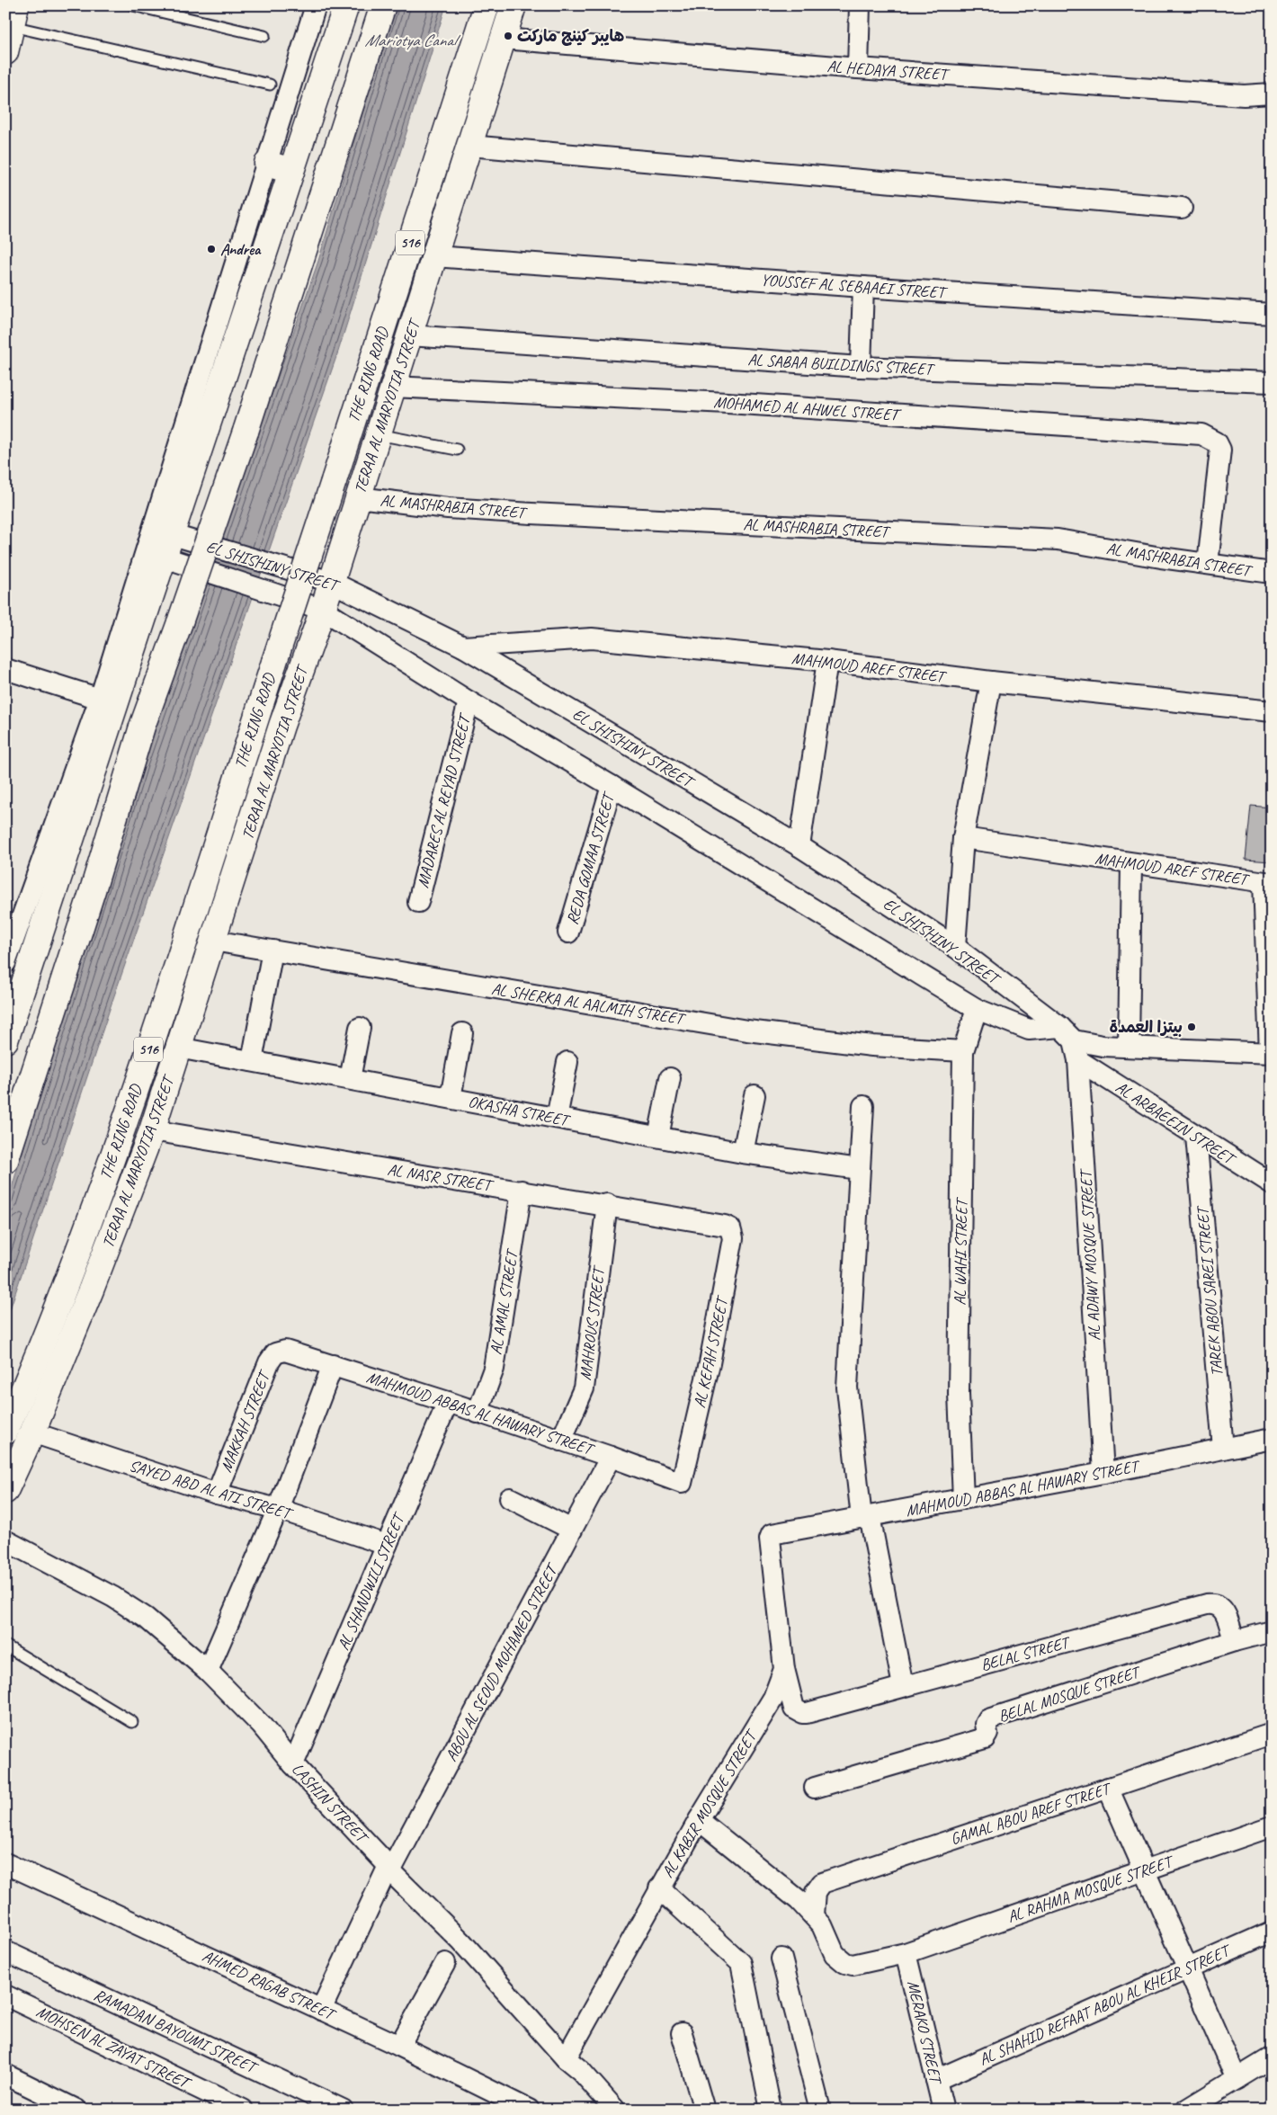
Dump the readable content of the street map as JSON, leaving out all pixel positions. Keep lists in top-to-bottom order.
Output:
{
  "streets": {
    "main road": ["516", "THE RING ROAD", "TERAA AL MARYOTIA STREET"],
    "street": [
      "AL HEDAYA STREET",
      "YOUSSEF AL SEBAAEI STREET",
      "AL SABAA BUILDINGS STREET",
      "MOHAMED AL AHWEL STREET",
      "AL MASHRABIA STREET",
      "EL SHISHINY STREET",
      "MAHMOUD AREF STREET",
      "MADARES AL REYAD STREET",
      "REDA GOMAA STREET",
      "AL SHERKA AL AALMIH STREET",
      "OKASHA STREET",
      "AL ARBAEEIN STREET",
      "AL NASR STREET",
      "AL WAHI STREET",
      "AL ADAWY MOSQUE STREET",
      "TAREK ABOU SAREI STREET",
      "AL AMAL STREET",
      "MAHROUS STREET",
      "AL KEFAH STREET",
      "MAHMOUD ABBAS AL HAWARY STREET",
      "MAKKAH STREET",
      "SAYED ABD AL ATI STREET",
      "AL SHANDWILI STREET",
      "BELAL STREET",
      "ABOU AL SEOUD MOHAMED STREET",
      "BELAL MOSQUE STREET",
      "LASHIN STREET",
      "AL KABIR MOSQUE STREET",
      "GAMAL ABOU AREF STREET",
      "AL RAHMA MOSQUE STREET",
      "AHMED RAGAB STREET",
      "AL SHAHID REFAAT ABOU AL KHEIR STREET",
      "RAMADAN BAYOUMI STREET",
      "MERAKO STREET",
      "MOHSEN AL ZAYAT STREET"
    ]
  },
  "crossings": [
    ["AL HEDAYA STREET", "TERAA AL MARYOTIA STREET"],
    ["YOUSSEF AL SEBAAEI STREET", "TERAA AL MARYOTIA STREET"],
    ["AL SABAA BUILDINGS STREET", "TERAA AL MARYOTIA STREET"],
    ["TERAA AL MARYOTIA STREET", "MOHAMED AL AHWEL STREET"],
    ["TERAA AL MARYOTIA STREET", "AL MASHRABIA STREET"],
    ["TERAA AL MARYOTIA STREET", "EL SHISHINY STREET"],
    ["TERAA AL MARYOTIA STREET", "AL SHERKA AL AALMIH STREET"],
    ["TERAA AL MARYOTIA STREET", "OKASHA STREET"],
    ["TERAA AL MARYOTIA STREET", "AL NASR STREET"],
    ["TERAA AL MARYOTIA STREET", "SAYED ABD AL ATI STREET"],
    ["MOHAMED AL AHWEL STREET", "AL MASHRABIA STREET"],
    ["EL SHISHINY STREET", "MAHMOUD AREF STREET"],
    ["EL SHISHINY STREET", "MADARES AL REYAD STREET"],
    ["EL SHISHINY STREET", "REDA GOMAA STREET"],
    ["EL SHISHINY STREET", "AL WAHI STREET"],
    ["EL SHISHINY STREET", "AL ADAWY MOSQUE STREET"],
    ["AL SHERKA AL AALMIH STREET", "AL WAHI STREET"],
    ["AL ARBAEEIN STREET", "AL ADAWY MOSQUE STREET"],
    ["AL ARBAEEIN STREET", "TAREK ABOU SAREI STREET"],
    ["AL NASR STREET", "AL AMAL STREET"],
    ["AL NASR STREET", "MAHROUS STREET"],
    ["AL NASR STREET", "AL KEFAH STREET"],
    ["AL WAHI STREET", "MAHMOUD ABBAS AL HAWARY STREET"],
    ["AL ADAWY MOSQUE STREET", "MAHMOUD ABBAS AL HAWARY STREET"],
    ["TAREK ABOU SAREI STREET", "MAHMOUD ABBAS AL HAWARY STREET"],
    ["AL AMAL STREET", "MAHMOUD ABBAS AL HAWARY STREET"],
    ["MAHROUS STREET", "MAHMOUD ABBAS AL HAWARY STREET"],
    ["AL KEFAH STREET", "MAHMOUD ABBAS AL HAWARY STREET"],
    ["MAHMOUD ABBAS AL HAWARY STREET", "MAKKAH STREET"],
    ["MAHMOUD ABBAS AL HAWARY STREET", "AL SHANDWILI STREET"],
    ["MAHMOUD ABBAS AL HAWARY STREET", "ABOU AL SEOUD MOHAMED STREET"],
    ["MAHMOUD ABBAS AL HAWARY STREET", "AL KABIR MOSQUE STREET"],
    ["MAKKAH STREET", "SAYED ABD AL ATI STREET"],
    ["SAYED ABD AL ATI STREET", "AL SHANDWILI STREET"],
    ["AL SHANDWILI STREET", "LASHIN STREET"],
    ["BELAL STREET", "BELAL MOSQUE STREET"],
    ["BELAL STREET", "AL KABIR MOSQUE STREET"],
    ["ABOU AL SEOUD MOHAMED STREET", "LASHIN STREET"],
    ["ABOU AL SEOUD MOHAMED STREET", "AHMED RAGAB STREET"],
    ["LASHIN STREET", "AL KABIR MOSQUE STREET"],
    ["GAMAL ABOU AREF STREET", "AL RAHMA MOSQUE STREET"],
    ["AL RAHMA MOSQUE STREET", "MERAKO STREET"],
    ["AL SHAHID REFAAT ABOU AL KHEIR STREET", "MERAKO STREET"]
  ],
  "water": ["Mariotya Canal"],
  "places": ["هايبر كينج ماركت", "Andrea", "بيتزا العمدة"]
}
